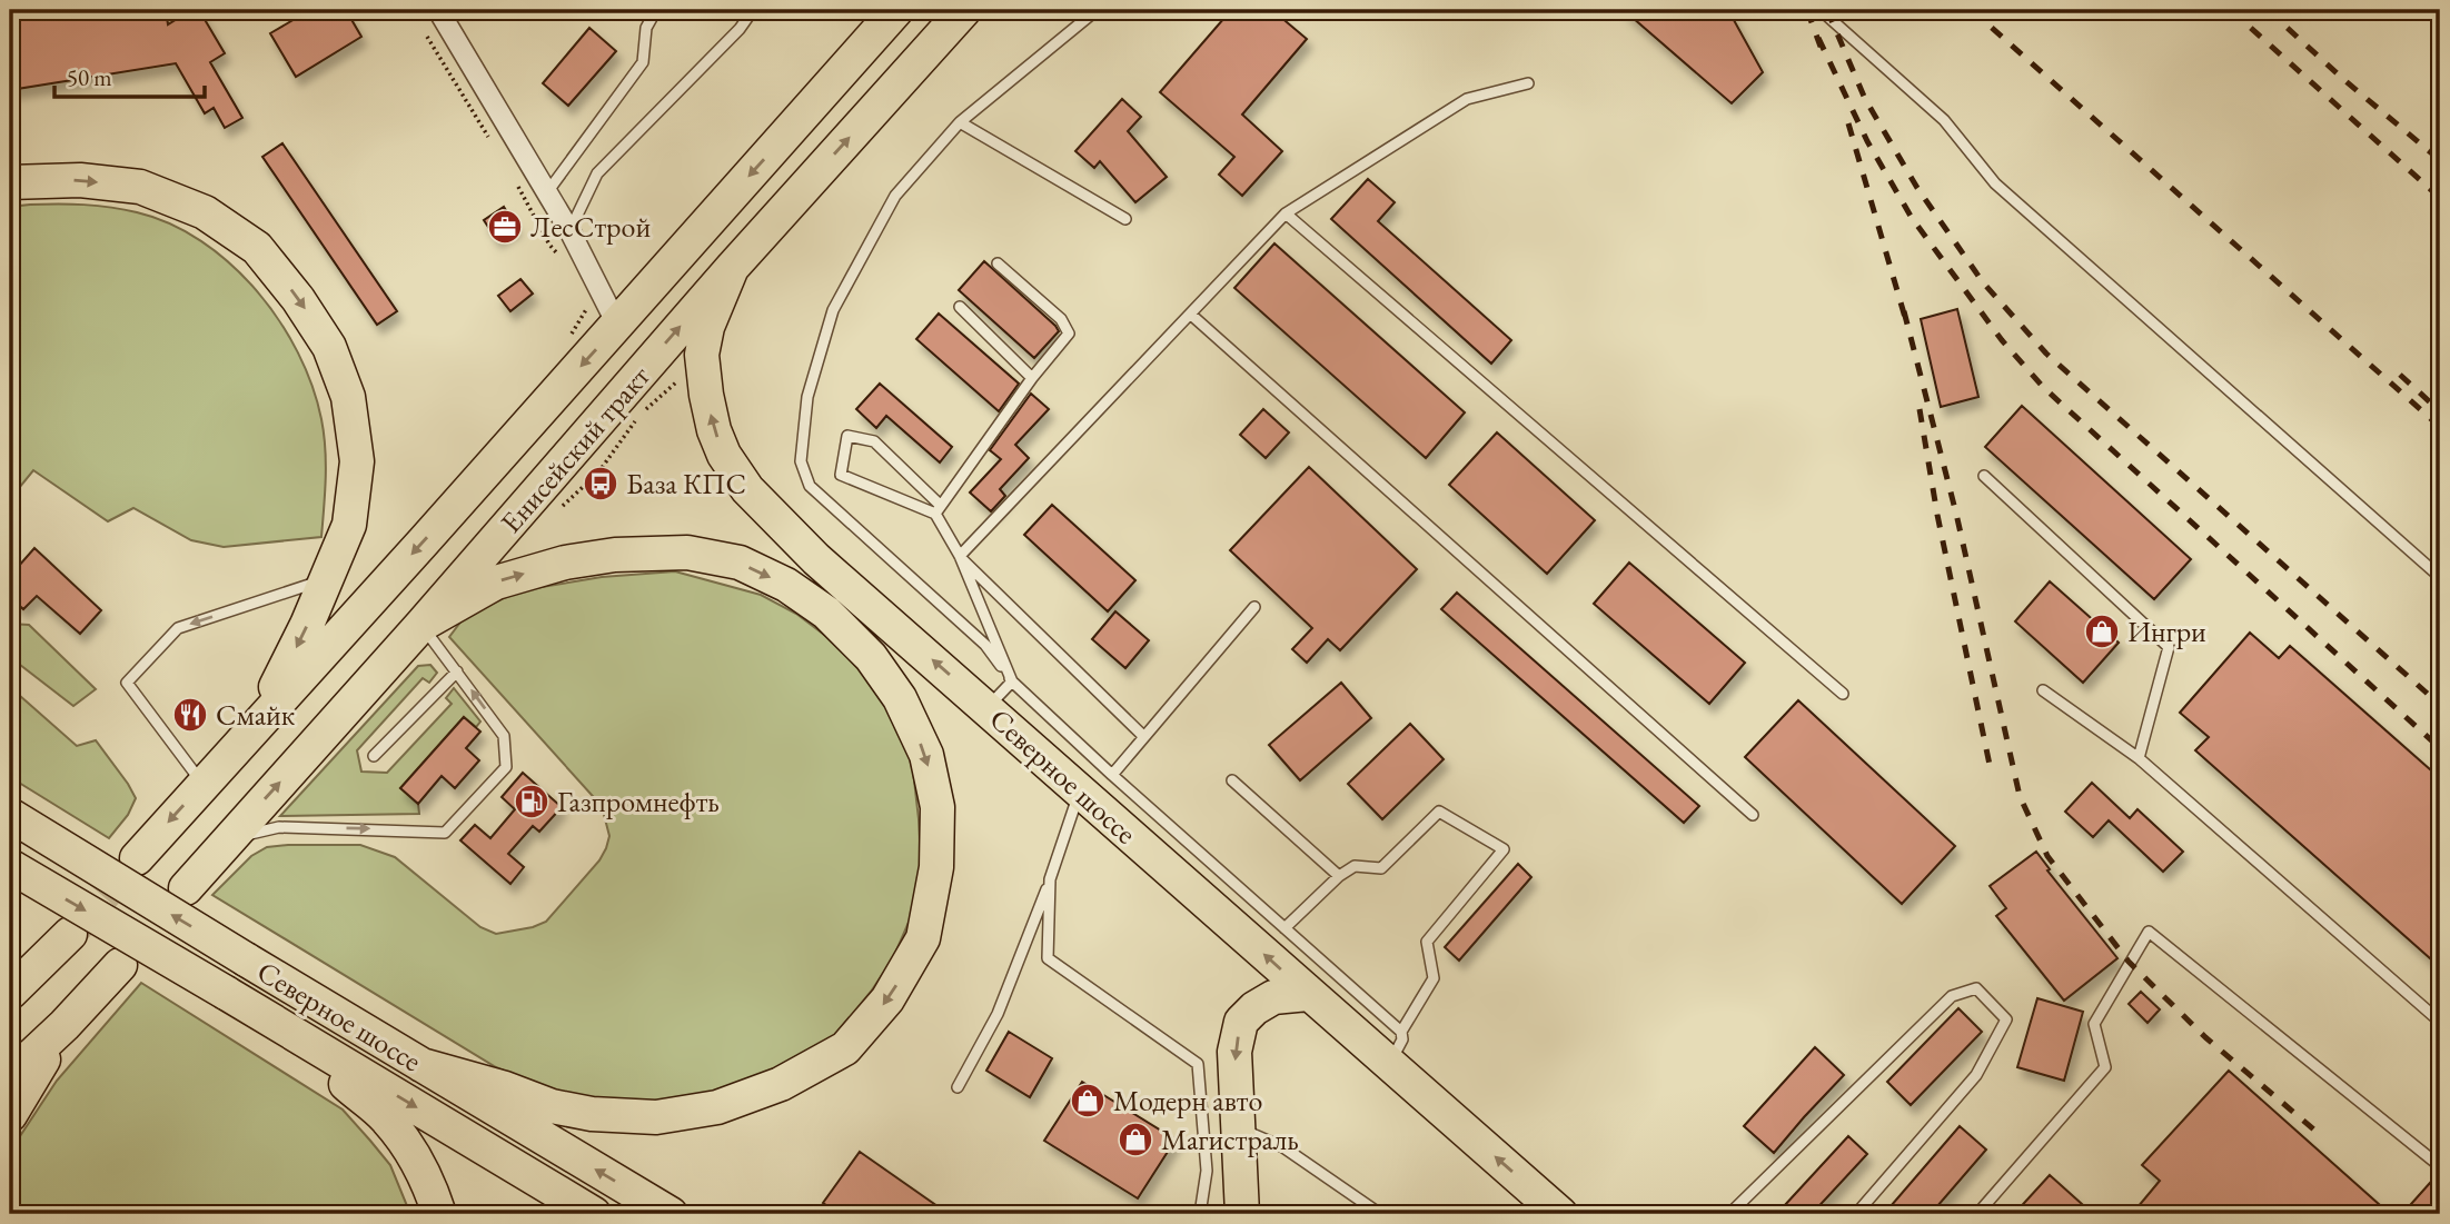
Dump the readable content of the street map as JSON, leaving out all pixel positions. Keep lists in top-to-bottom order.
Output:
{
  "streets": {
    "main road": ["Енисейский тракт", "Северное шоссе"]
  },
  "crossings": [
    ["Енисейский тракт", "Северное шоссе"]
  ],
  "places": {
    "office": ["ЛесСтрой"],
    "bus stop": ["База КПС"],
    "shop": ["Ингри", "Модерн авто", "Магистраль"],
    "restaurant": ["Смайк"],
    "fuel station": ["Газпромнефть"]
  },
  "scale_bar": "50 m"
}
